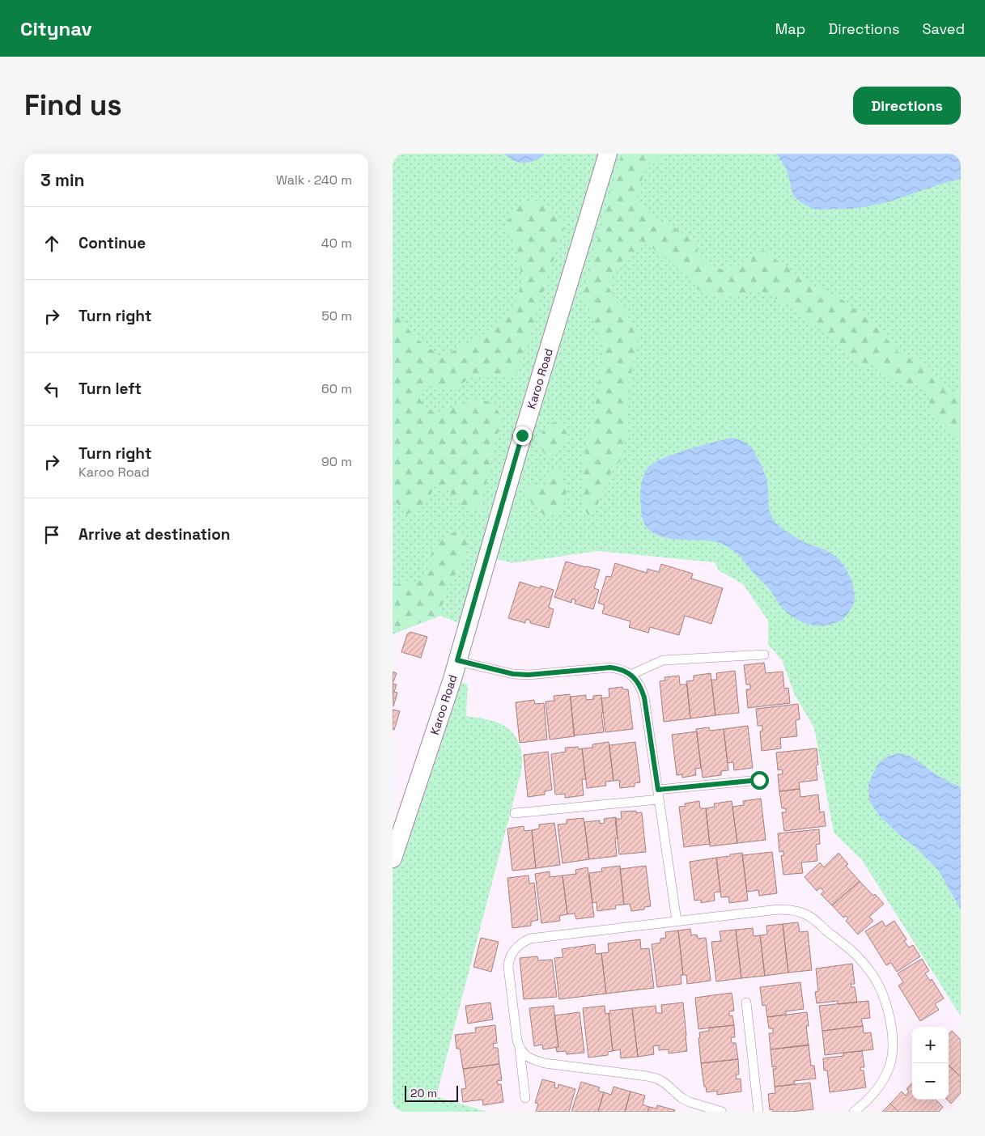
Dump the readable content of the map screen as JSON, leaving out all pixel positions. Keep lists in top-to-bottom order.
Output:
{
  "streets": {
    "street": ["Karoo Road"]
  },
  "scale_bar": "20 m",
  "page": {
    "header": "Citynav",
    "nav": ["Map", "Directions", "Saved"],
    "buttons": "Directions",
    "title": "Find us",
    "heading": ["3 min", "Walk · 240 m"],
    "list": [
      ["Continue", "40 m"],
      ["Turn right", "50 m"],
      ["Turn left", "60 m"],
      ["Turn right", "Karoo Road", "90 m"],
      "Arrive at destination"
    ],
    "map_buttons": ["+", "−"],
    "scale": "20 m"
  }
}
